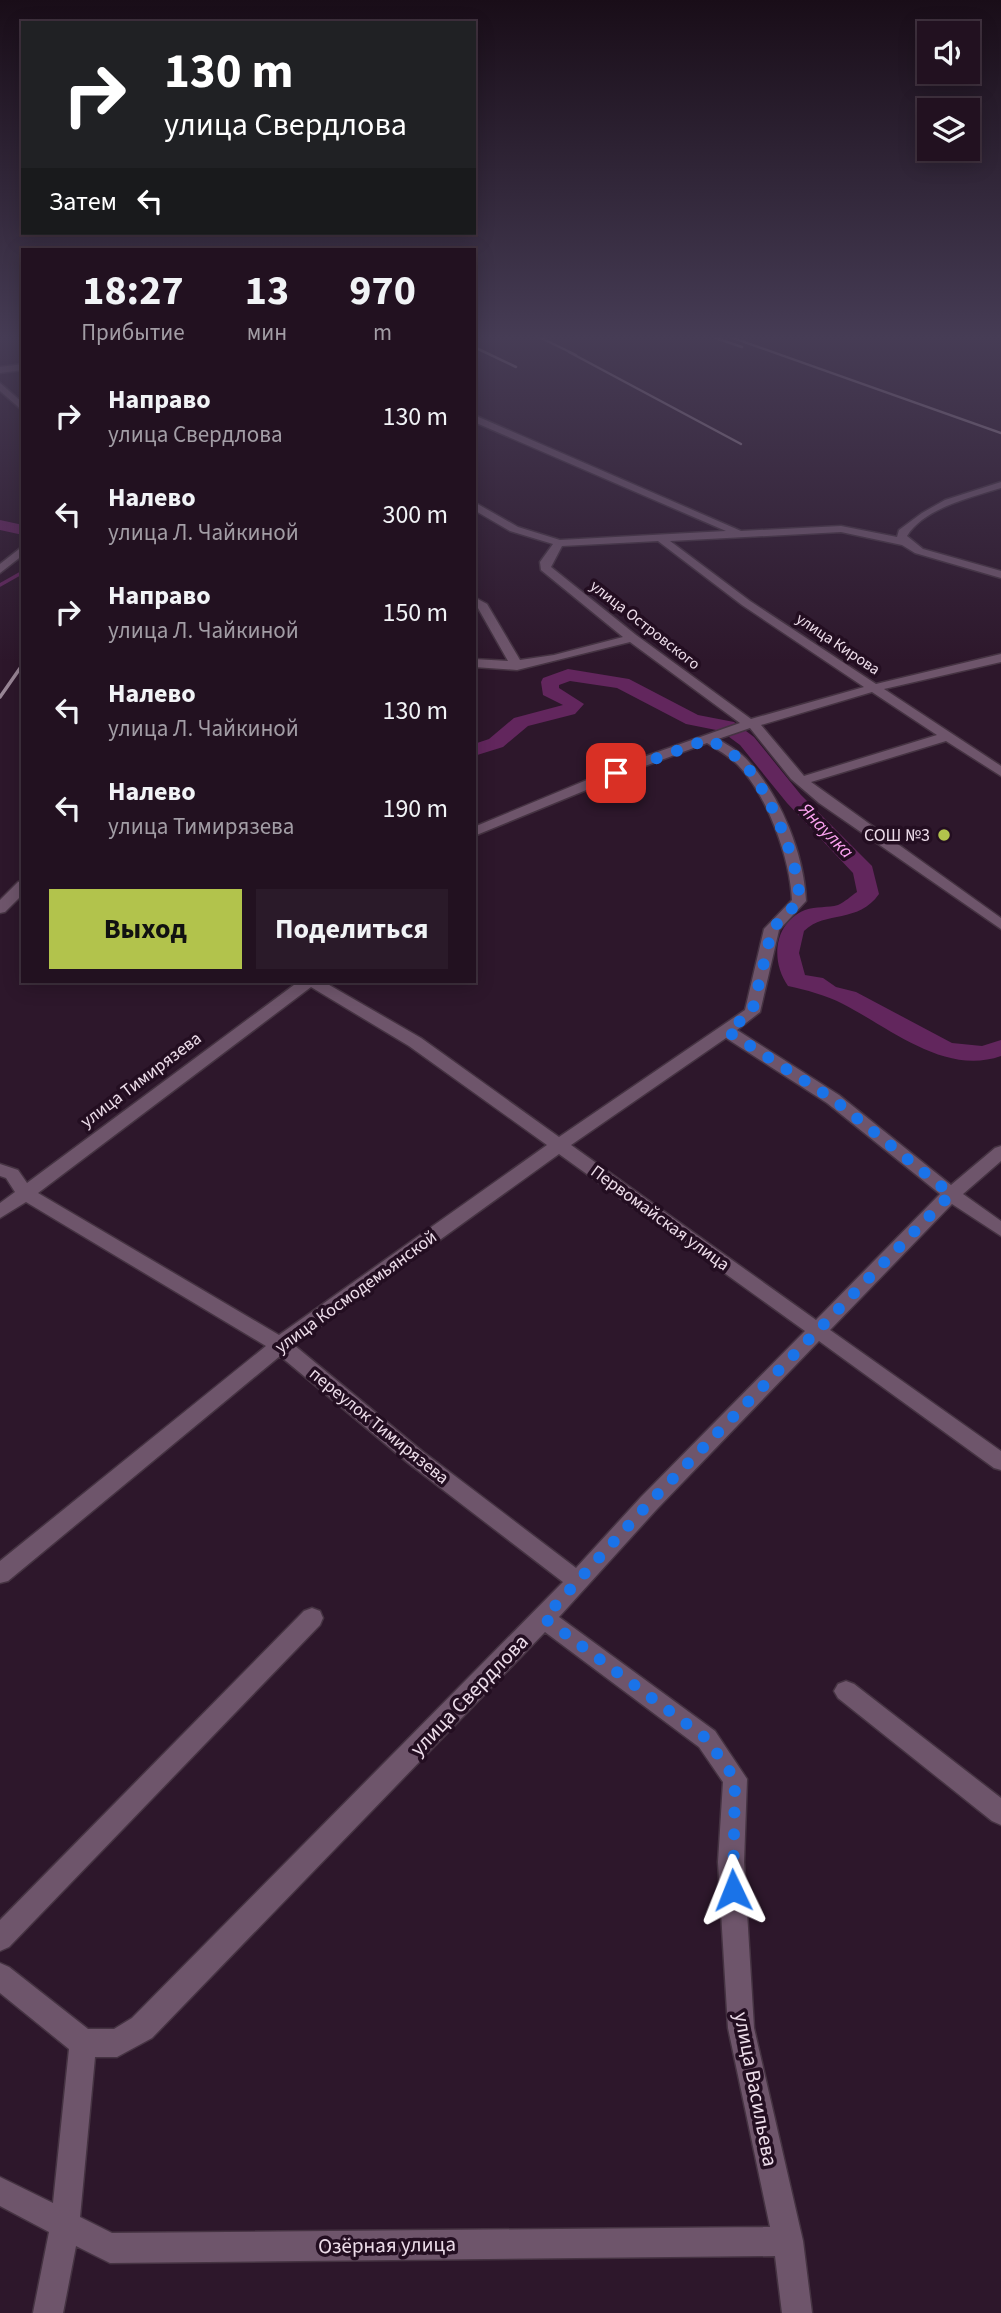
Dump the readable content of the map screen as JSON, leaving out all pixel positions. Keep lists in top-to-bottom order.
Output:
{
  "streets": {
    "street": [
      "улица Островского",
      "улица Кирова",
      "улица Тимирязева",
      "Первомайская улица",
      "улица Космодемьянской",
      "переулок Тимирязева",
      "улица Свердлова",
      "улица Васильева",
      "Озёрная улица"
    ]
  },
  "crossings": [
    ["улица Тимирязева", "переулок Тимирязева"],
    ["Первомайская улица", "улица Космодемьянской"],
    ["Первомайская улица", "улица Свердлова"],
    ["улица Космодемьянской", "переулок Тимирязева"],
    ["переулок Тимирязева", "улица Свердлова"],
    ["улица Свердлова", "улица Васильева"],
    ["улица Васильева", "Озёрная улица"]
  ],
  "water": ["Янаулка"],
  "places": ["СОШ №3"],
  "page": {
    "turn": ["130 m", "улица Свердлова"],
    "then": "Затем",
    "eta": [
      "18:27",
      "Прибытие",
      "13",
      "мин",
      "970",
      "m"
    ],
    "list": [
      {
        "name": "Направо",
        "note": "улица Свердлова",
        "value": "130 m"
      },
      {
        "name": "Налево",
        "note": "улица Л. Чайкиной",
        "value": "300 m"
      },
      {
        "name": "Направо",
        "note": "улица Л. Чайкиной",
        "value": "150 m"
      },
      {
        "name": "Налево",
        "note": "улица Л. Чайкиной",
        "value": "130 m"
      },
      {
        "name": "Налево",
        "note": "улица Тимирязева",
        "value": "190 m"
      }
    ],
    "buttons": ["Выход", "Поделиться"]
  }
}
